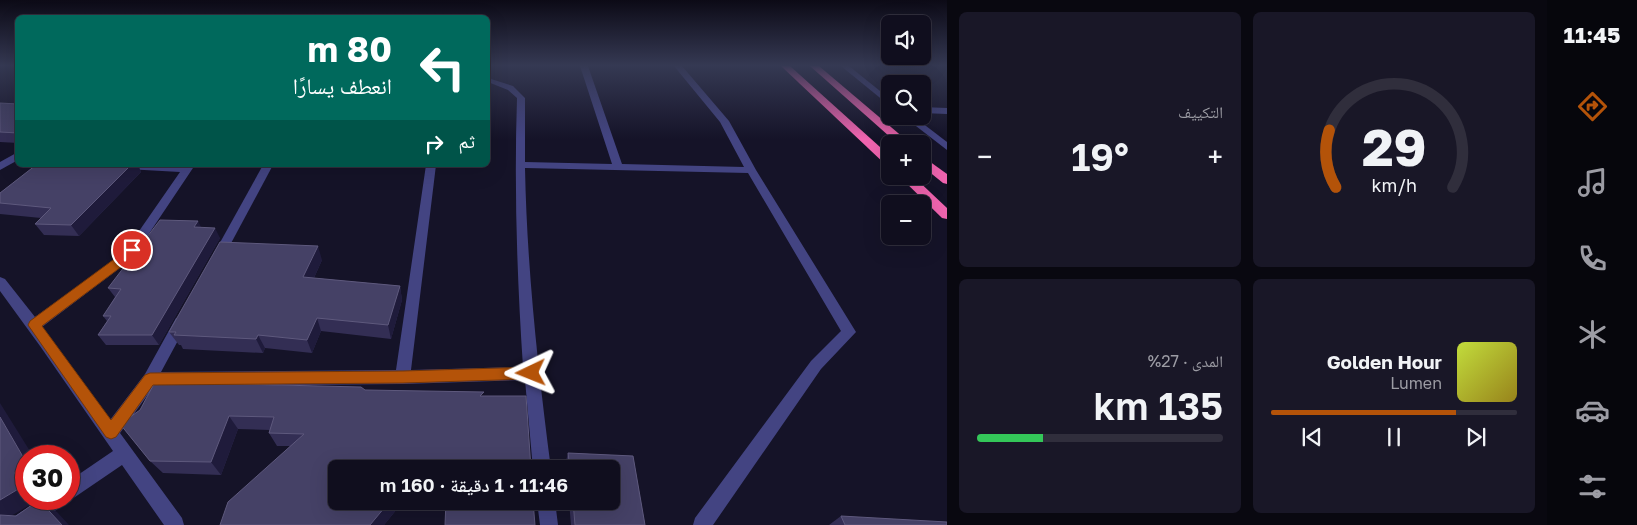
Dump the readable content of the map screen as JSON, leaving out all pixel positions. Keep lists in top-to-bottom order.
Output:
{
  "page": {
    "tabs": "11:45",
    "tile": [
      "التكييف",
      ["المدى · 27%", "135 km"]
    ],
    "map_buttons": ["+", "−"],
    "turn": ["80 m", "انعطف يسارًا"],
    "then": "ثم",
    "heat": ["−", "19°", "+"],
    "song": ["Golden Hour", "Lumen"],
    "limit": "30",
    "trip": "11:46 · 1 دقيقة · 160 m",
    "gauge": ["29", "km/h"]
  }
}
